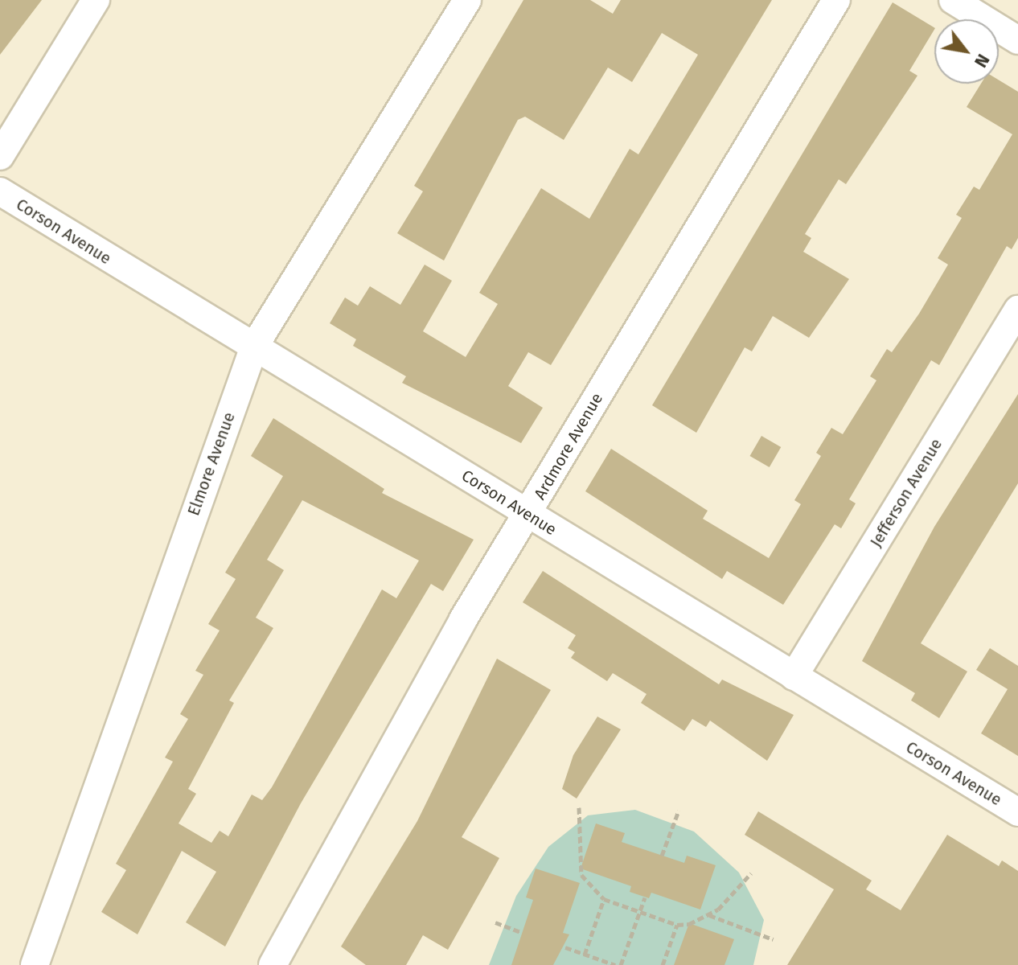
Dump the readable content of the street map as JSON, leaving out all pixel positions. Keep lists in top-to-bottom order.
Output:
{
  "streets": {
    "street": [
      "Corson Avenue",
      "Ardmore Avenue",
      "Elmore Avenue",
      "Jefferson Avenue"
    ]
  },
  "crossings": [
    ["Corson Avenue", "Ardmore Avenue"],
    ["Corson Avenue", "Elmore Avenue"],
    ["Corson Avenue", "Jefferson Avenue"]
  ],
  "north": "bottom right"
}
